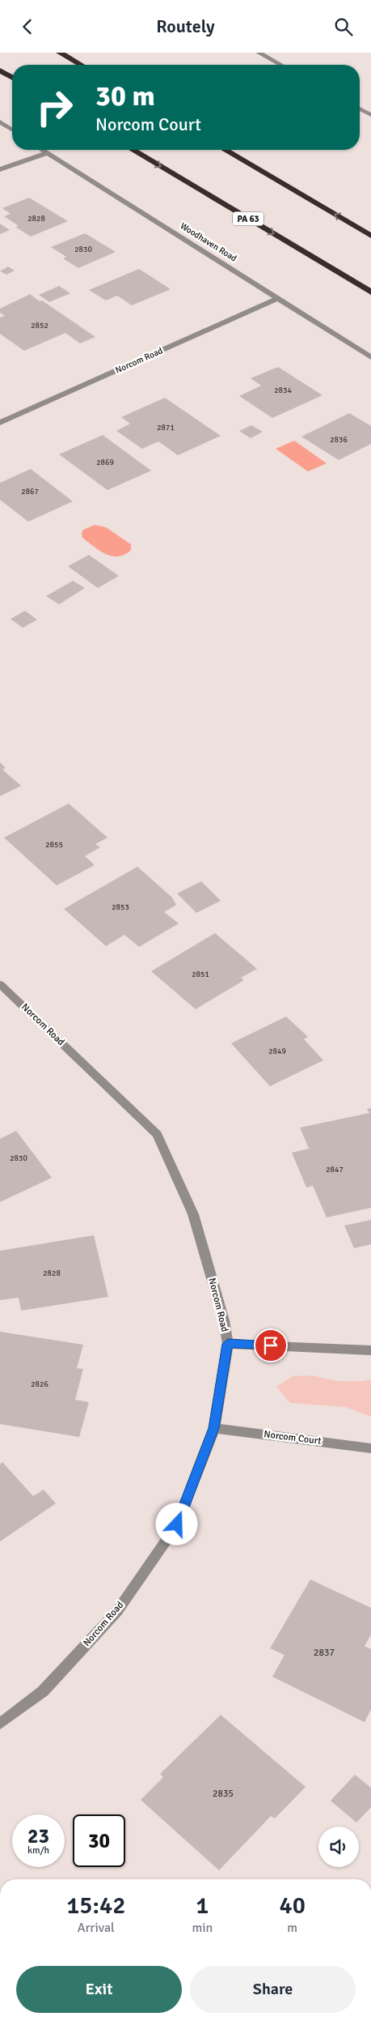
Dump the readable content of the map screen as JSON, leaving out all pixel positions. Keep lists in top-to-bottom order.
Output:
{
  "streets": {
    "highway": ["PA 63"],
    "street": ["Woodhaven Road", "Norcom Road", "Norcom Court"]
  },
  "crossings": [
    ["Woodhaven Road", "Norcom Road"],
    ["Norcom Road", "Norcom Court"]
  ],
  "house_numbers": [
    "2828",
    "2830",
    "2852",
    "2834",
    "2871",
    "2836",
    "2869",
    "2867",
    "2855",
    "2853",
    "2851",
    "2849",
    "2830",
    "2847",
    "2828",
    "2826",
    "2837",
    "2835"
  ],
  "page": {
    "header": "Routely",
    "turn": ["30 m", "Norcom Court"],
    "speed": "23 km/h",
    "limit": "30",
    "eta": [
      "15:42",
      "Arrival",
      "1",
      "min",
      "40",
      "m"
    ],
    "buttons": ["Exit", "Share"]
  }
}
